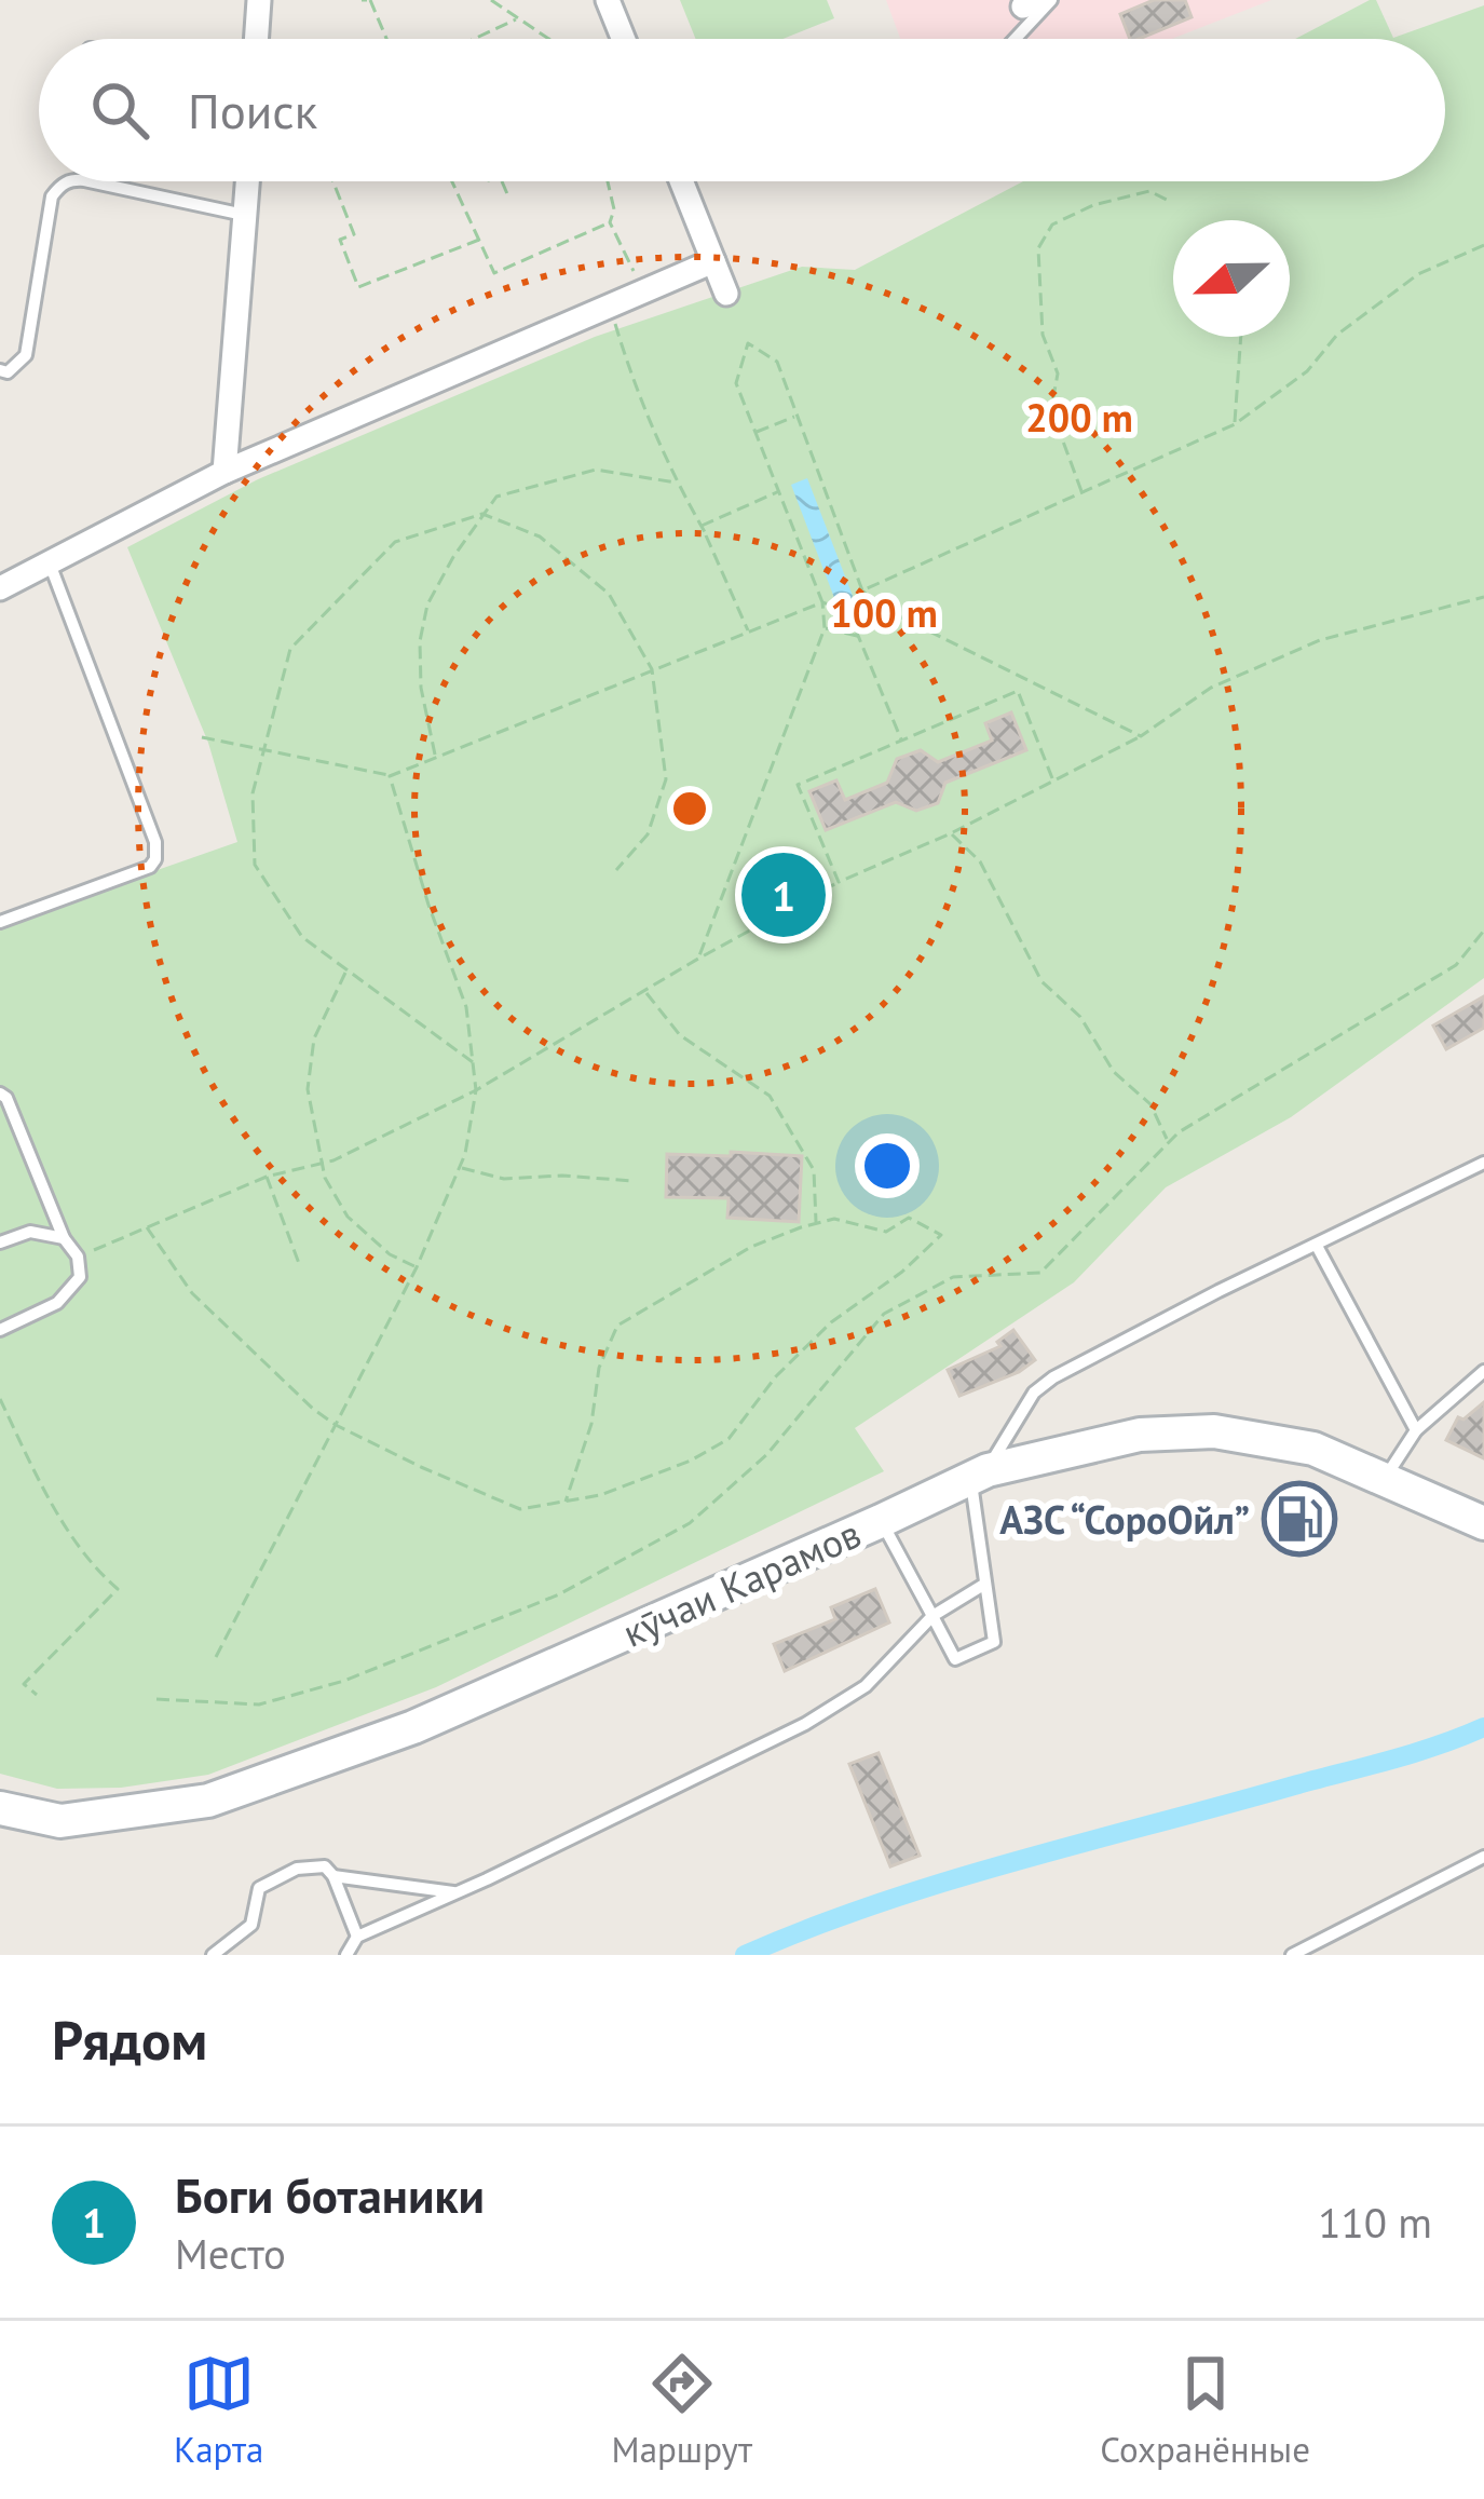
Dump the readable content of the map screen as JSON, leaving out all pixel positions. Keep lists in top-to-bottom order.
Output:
{
  "streets": {
    "main road": ["кӯчаи Карамов"]
  },
  "places": {
    "fuel station": ["АЗС “СороОйл”"]
  },
  "north": "left",
  "page": {
    "search": "Поиск",
    "pins": "1",
    "heading": "Рядом",
    "list": [
      {
        "mark": "1",
        "name": "Боги ботаники",
        "note": "Место",
        "value": "110 m"
      }
    ],
    "nav": ["Карта", "Маршрут", "Сохранённые"]
  },
  "rings": ["200 m", "100 m"]
}
